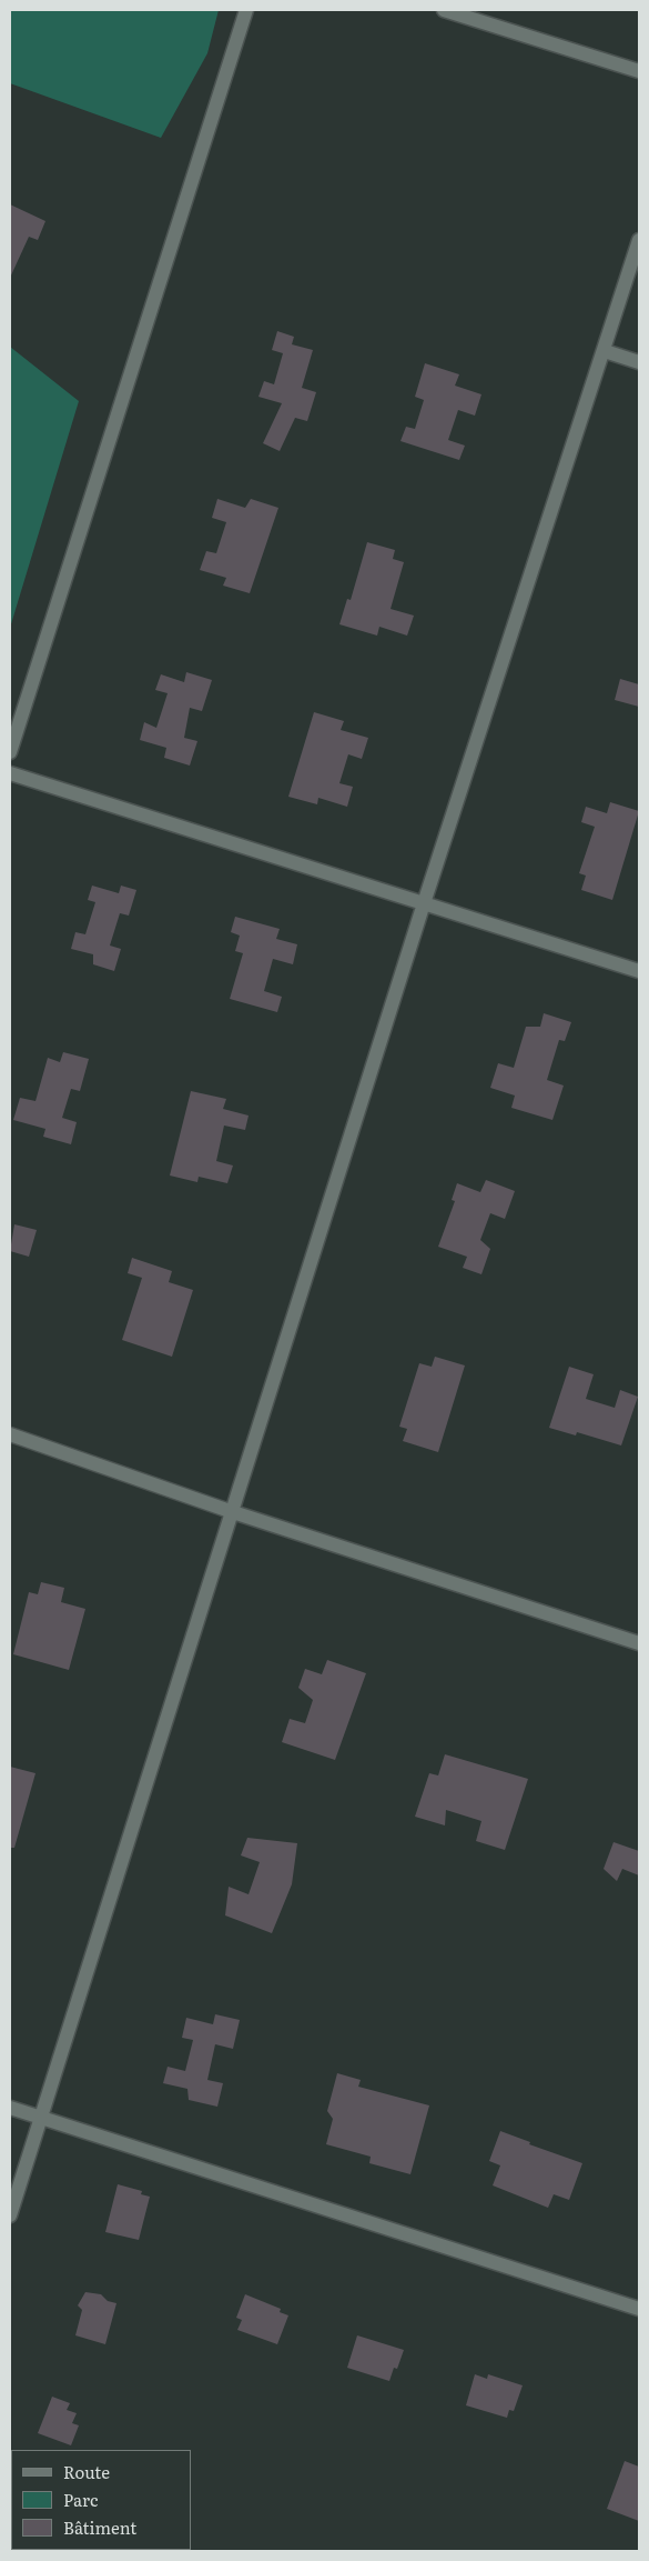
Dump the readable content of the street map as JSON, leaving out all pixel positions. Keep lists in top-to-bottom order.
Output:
{
  "legend": ["Route", "Parc", "Bâtiment"]
}
